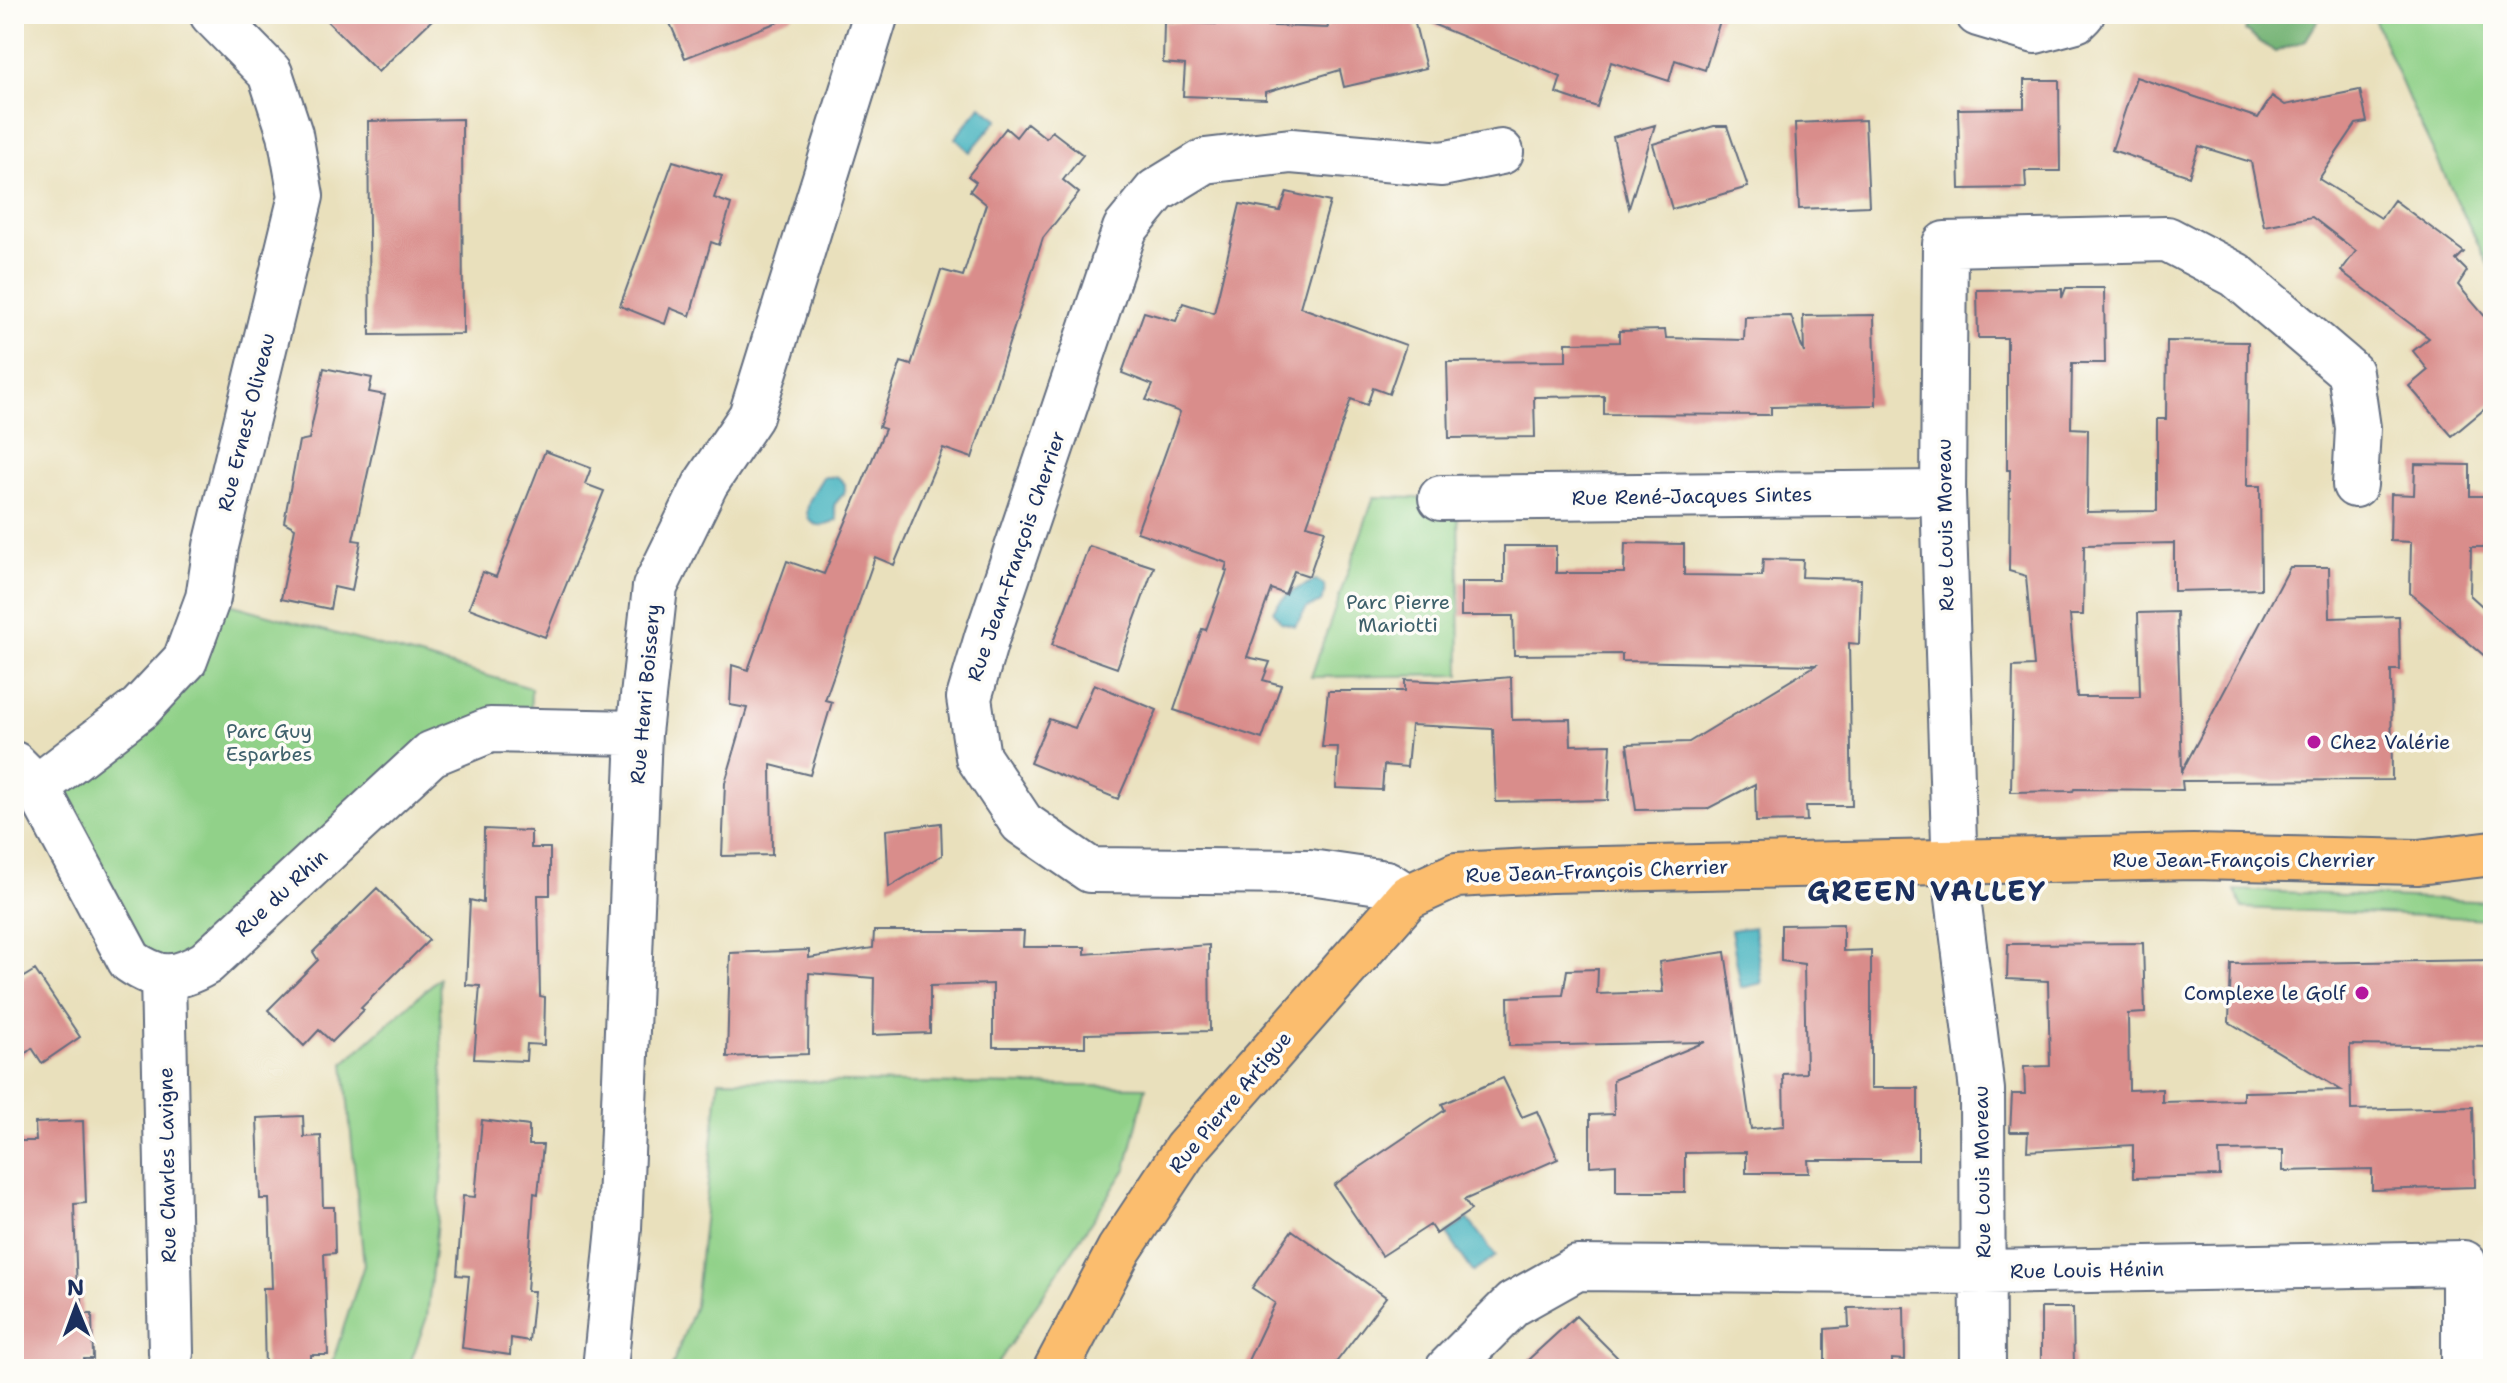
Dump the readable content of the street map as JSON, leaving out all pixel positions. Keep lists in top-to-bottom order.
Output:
{
  "streets": {
    "main road": ["Rue Jean-François Cherrier", "Rue Pierre Artigue"],
    "street": [
      "Rue Ernest Oliveau",
      "Rue René-Jacques Sintes",
      "Rue Louis Moreau",
      "Rue Henri Boissery",
      "Rue du Rhin",
      "Rue Charles Lavigne",
      "Rue Louis Hénin"
    ]
  },
  "crossings": [
    ["Rue René-Jacques Sintes", "Rue Louis Moreau"],
    ["Rue Louis Moreau", "Rue Jean-François Cherrier"],
    ["Rue Louis Moreau", "Rue Louis Hénin"],
    ["Rue Jean-François Cherrier", "Rue Pierre Artigue"],
    ["Rue Henri Boissery", "Rue du Rhin"],
    ["Rue du Rhin", "Rue Charles Lavigne"]
  ],
  "districts": ["GREEN VALLEY"],
  "parks": ["Parc Pierre Mariotti", "Parc Guy Esparbes"],
  "places": ["Chez Valérie", "Complexe le Golf"],
  "north": "top"
}
